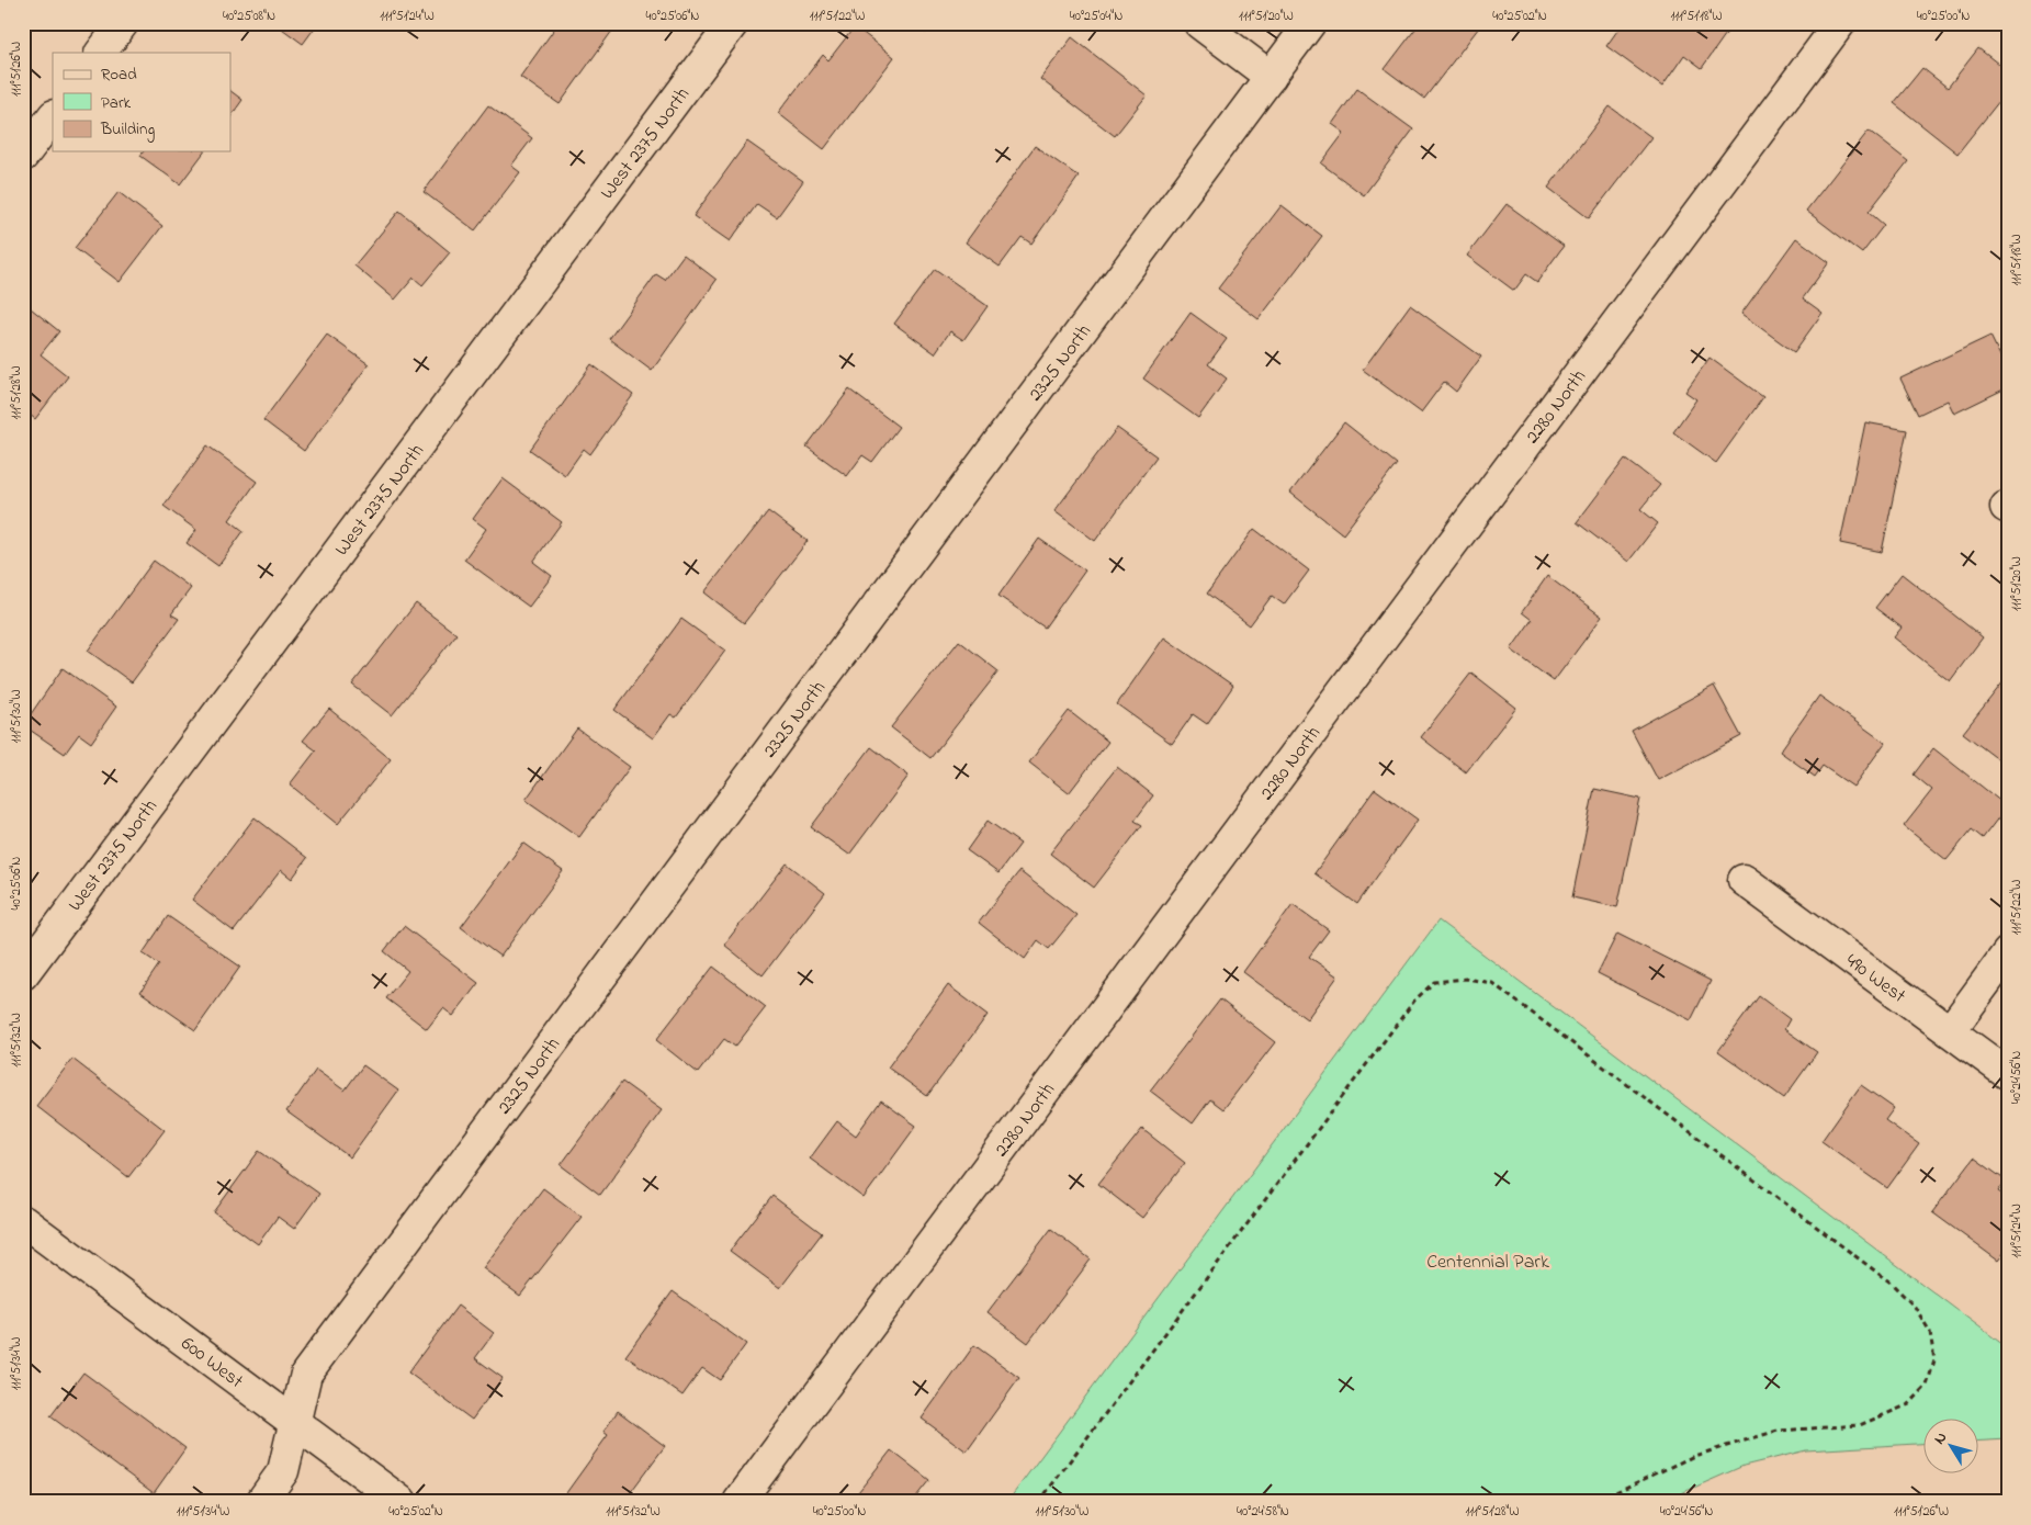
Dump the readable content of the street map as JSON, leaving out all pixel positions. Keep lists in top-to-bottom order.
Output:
{
  "streets": {
    "street": [
      "West 2375 North",
      "2325 North",
      "2280 North",
      "490 West",
      "600 West"
    ]
  },
  "crossings": [
    ["2325 North", "600 West"]
  ],
  "parks": ["Centennial Park"],
  "legend": ["Road", "Park", "Building"],
  "north": "top left",
  "coordinates": [
    "40°25'08\"N",
    "111°51'24\"W",
    "40°25'06\"N",
    "111°51'22\"W",
    "40°25'04\"N",
    "111°51'20\"W",
    "40°25'02\"N",
    "111°51'18\"W",
    "40°25'00\"N",
    "111°51'26\"W",
    "111°51'28\"W",
    "111°51'30\"W",
    "111°51'32\"W",
    "40°24'56\"N",
    "111°51'34\"W",
    "40°24'58\"N"
  ]
}
